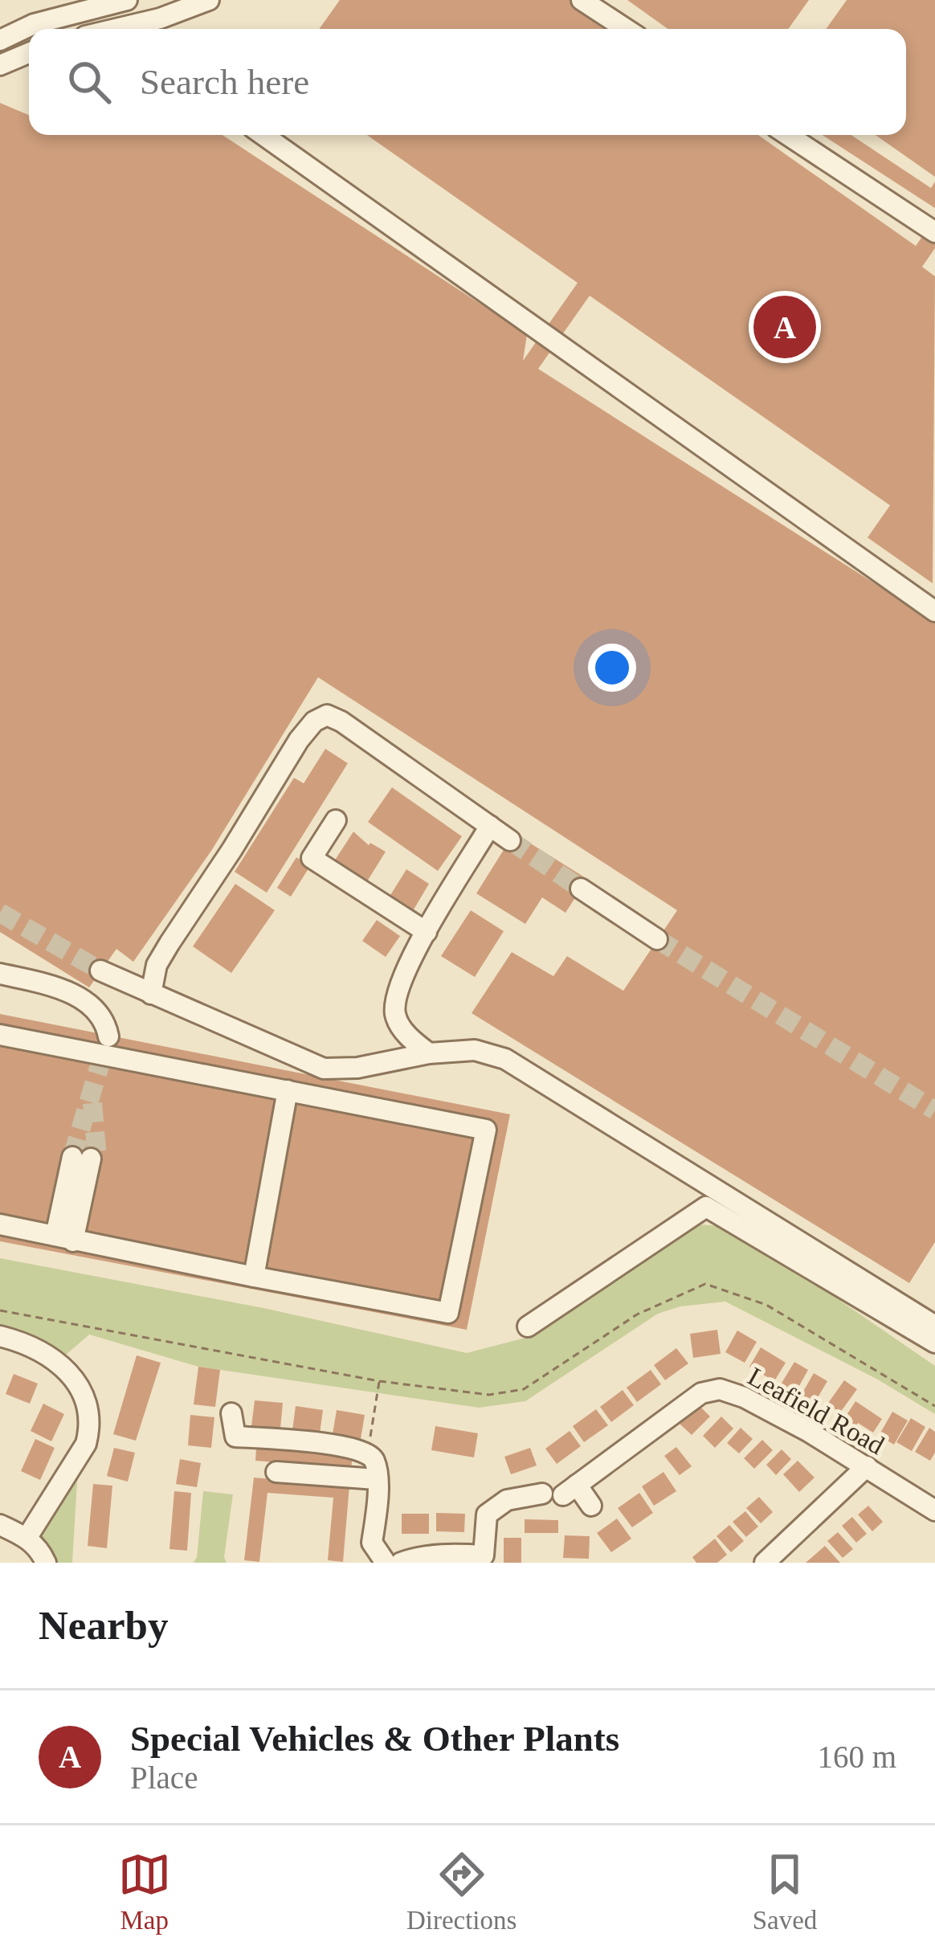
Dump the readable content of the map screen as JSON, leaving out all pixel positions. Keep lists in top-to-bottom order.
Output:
{
  "streets": {
    "street": ["Leafield Road"]
  },
  "page": {
    "search": "Search here",
    "pins": "A",
    "heading": "Nearby",
    "list": [
      {
        "mark": "A",
        "name": "Special Vehicles & Other Plants",
        "note": "Place",
        "value": "160 m"
      }
    ],
    "nav": ["Map", "Directions", "Saved"]
  }
}
